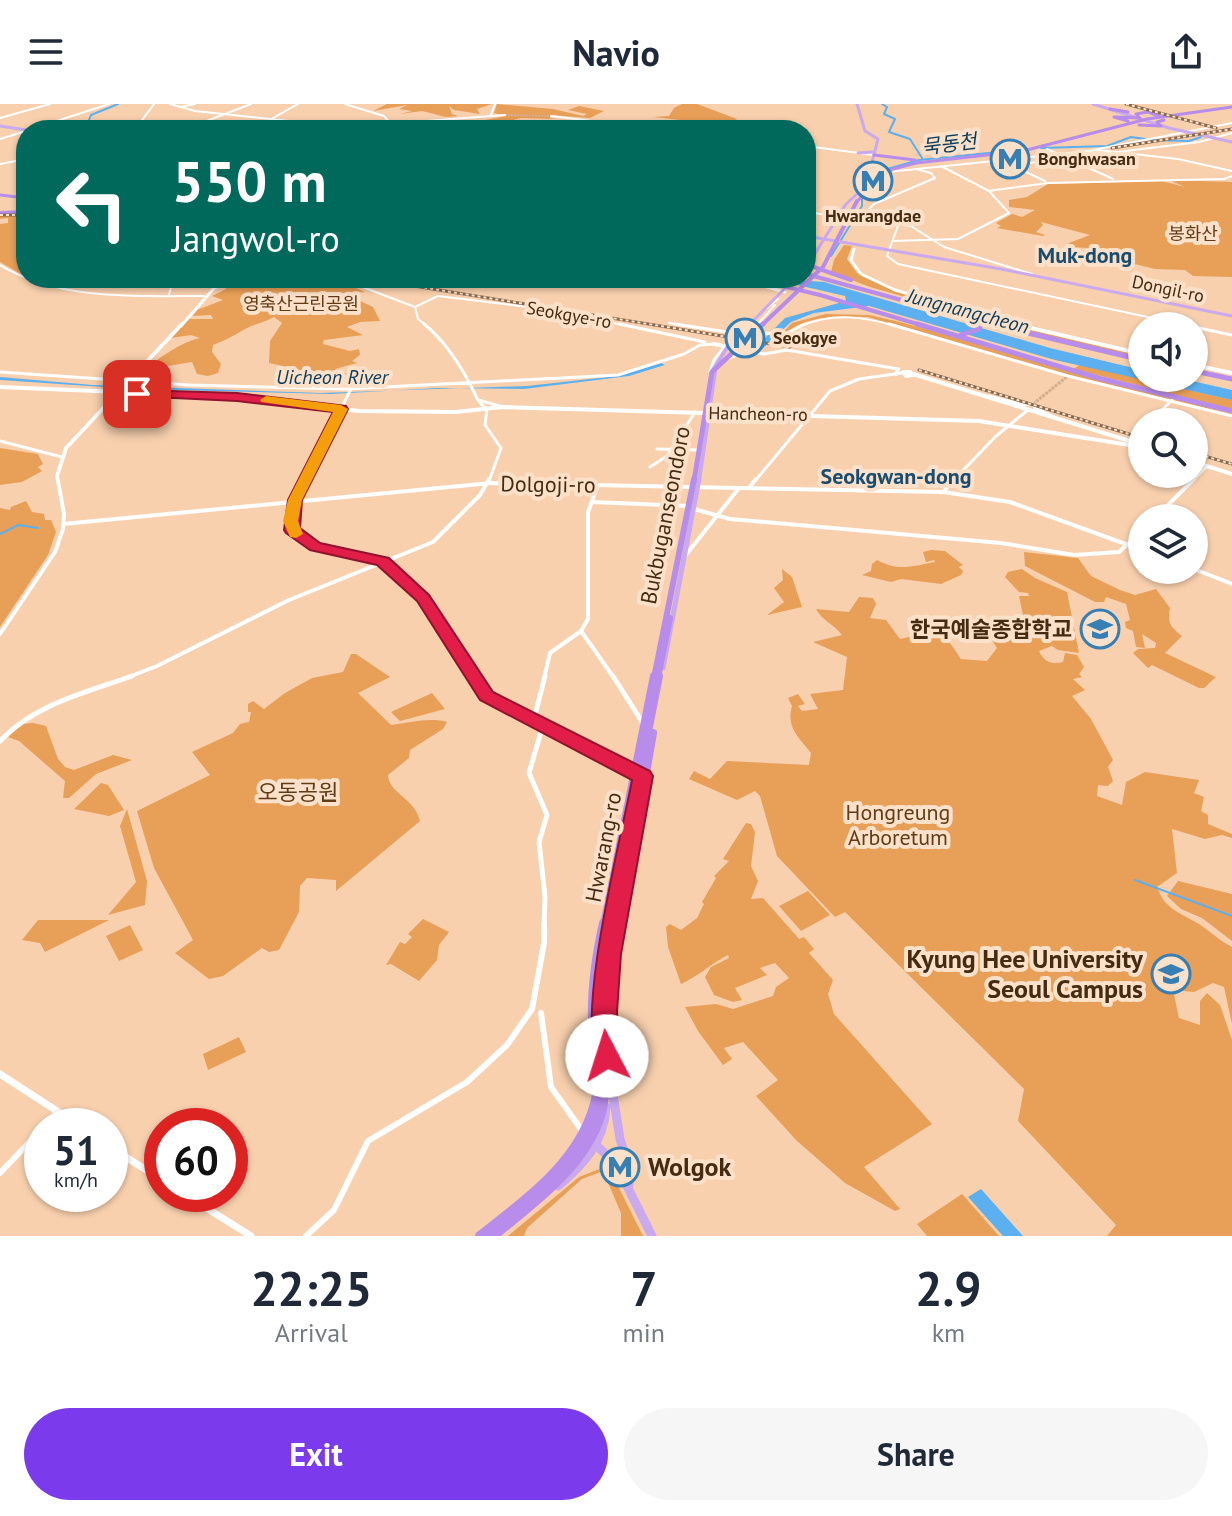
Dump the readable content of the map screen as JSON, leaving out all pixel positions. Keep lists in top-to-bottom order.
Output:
{
  "streets": {
    "highway": ["Bukbuganseondoro"],
    "main road": [
      "Dongil-ro",
      "Seokgye-ro",
      "Hancheon-ro",
      "Dolgoji-ro",
      "Hwarang-ro"
    ]
  },
  "crossings": [
    ["Seokgye-ro", "Hwarang-ro"],
    ["Hancheon-ro", "Hwarang-ro"],
    ["Dolgoji-ro", "Hwarang-ro"],
    ["Bukbuganseondoro", "Hwarang-ro"]
  ],
  "districts": ["Muk-dong", "Seokgwan-dong"],
  "water": ["묵동천", "Jungnangcheon", "Uicheon River"],
  "parks": [
    "봉화산",
    "영축산근린공원",
    "오동공원",
    "Hongreung Arboretum"
  ],
  "places": {
    "metro station": [
      "Bonghwasan",
      "Hwarangdae",
      "Seokgye",
      "Wolgok"
    ],
    "school or university": ["한국예술종합학교", "Kyung Hee University Seoul Campus"]
  },
  "page": {
    "header": "Navio",
    "turn": ["550 m", "Jangwol-ro"],
    "speed": "51 km/h",
    "limit": "60",
    "eta": [
      "22:25",
      "Arrival",
      "7",
      "min",
      "2.9",
      "km"
    ],
    "buttons": ["Exit", "Share"]
  }
}
